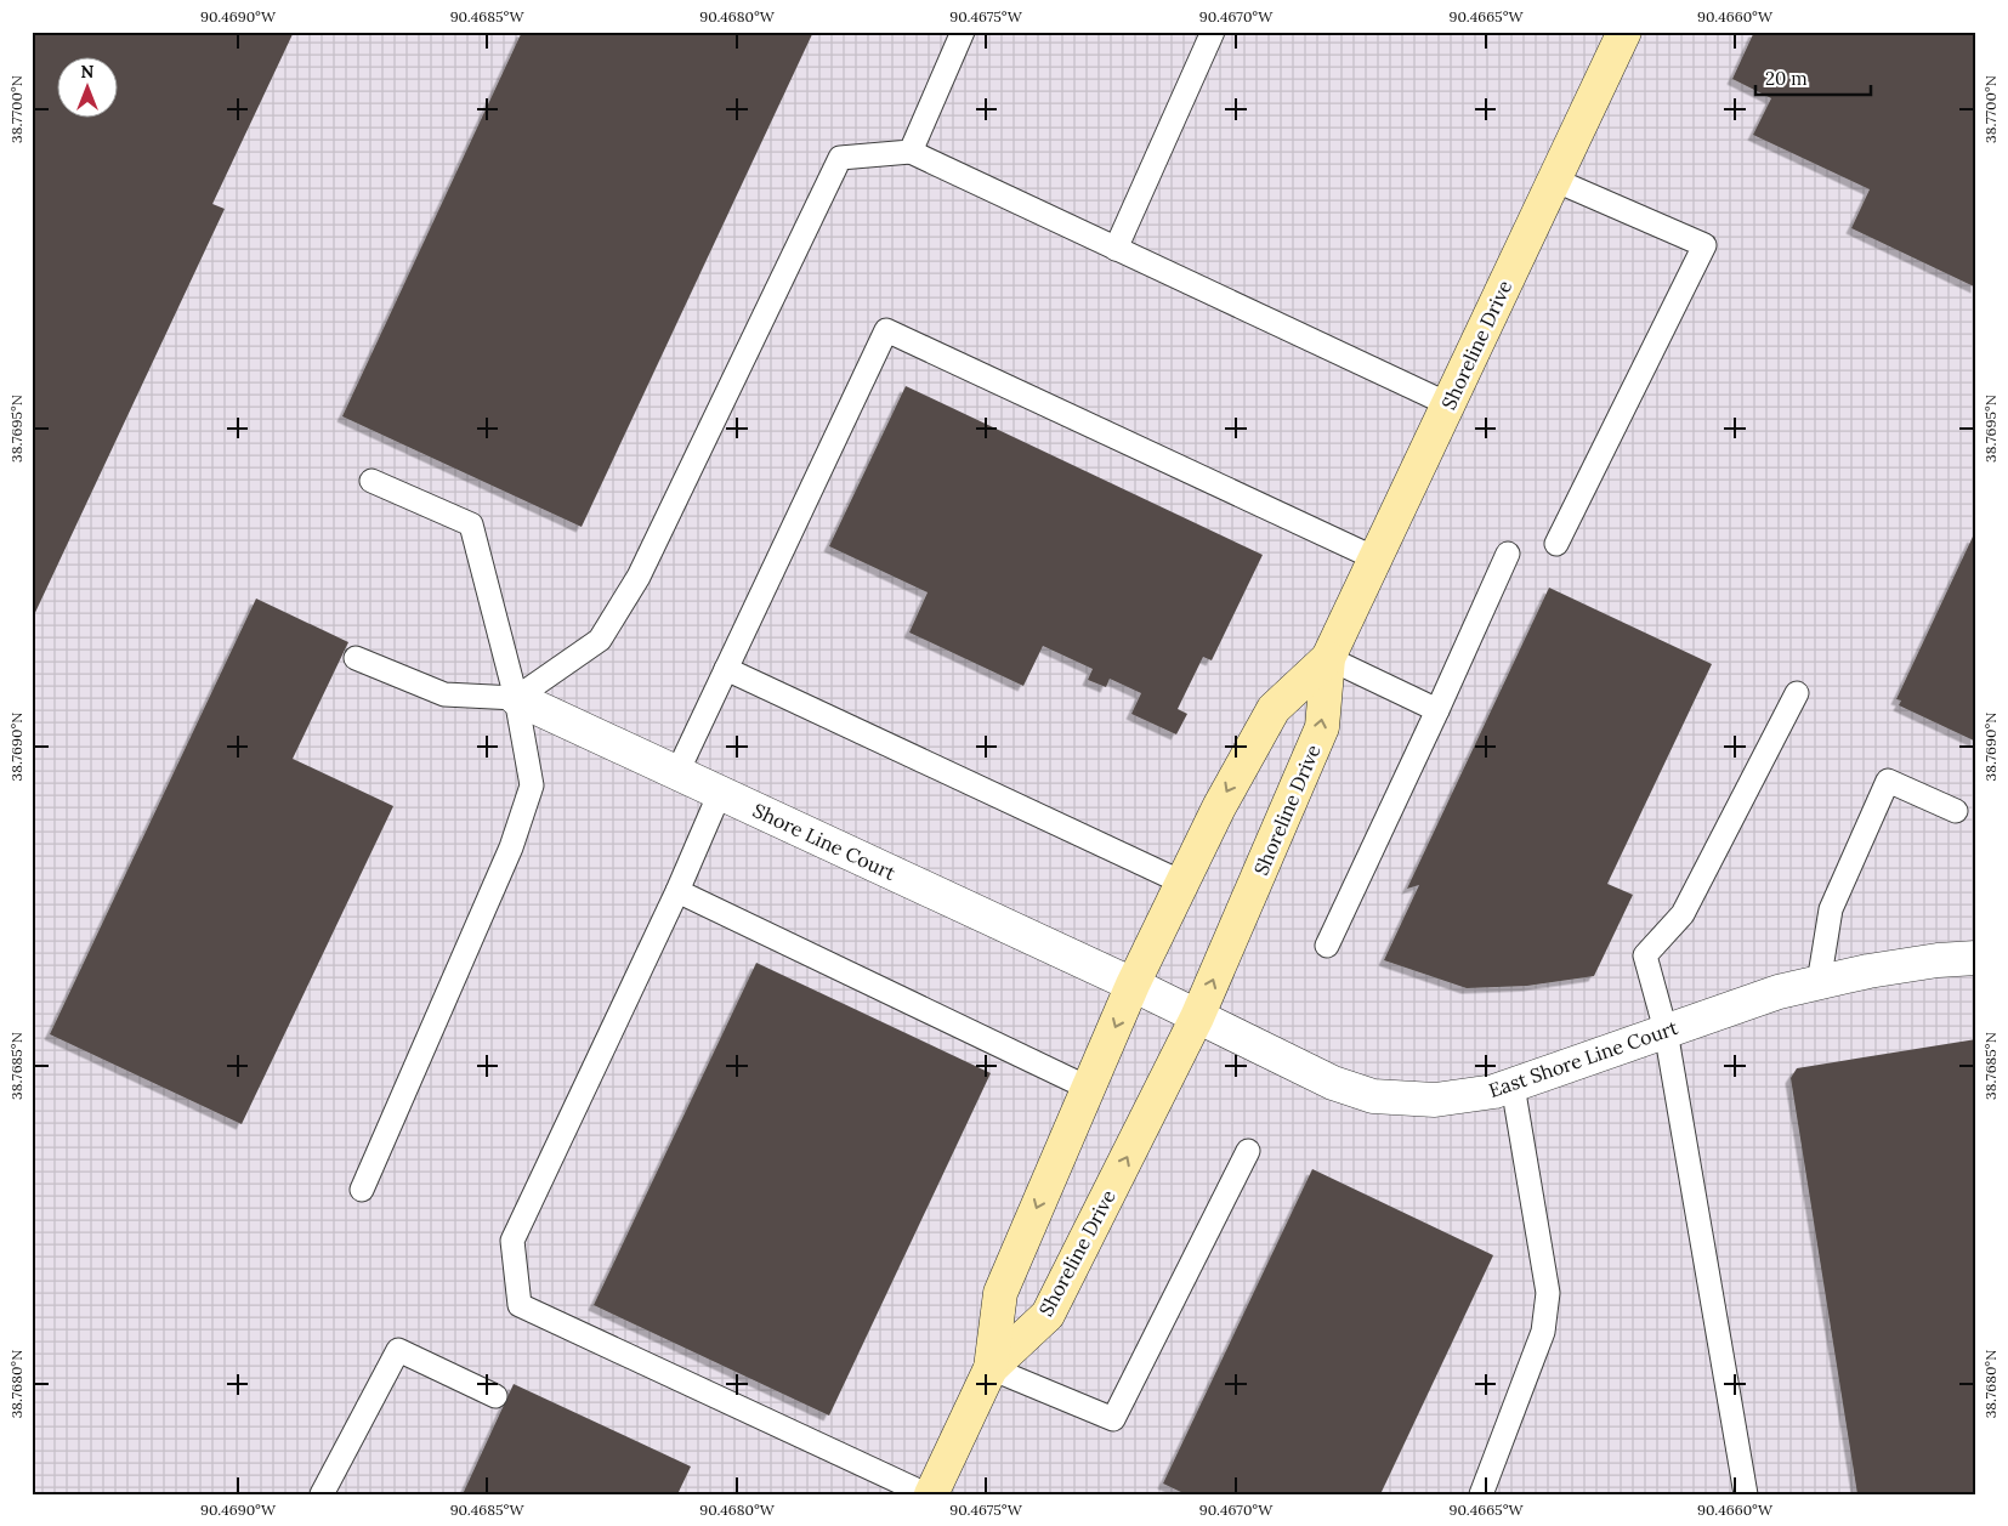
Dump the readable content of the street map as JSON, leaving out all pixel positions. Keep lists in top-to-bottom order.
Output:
{
  "streets": {
    "street": ["Shoreline Drive", "Shore Line Court", "East Shore Line Court"]
  },
  "crossings": [
    ["Shoreline Drive", "Shore Line Court"],
    ["Shoreline Drive", "East Shore Line Court"],
    ["Shore Line Court", "East Shore Line Court"]
  ],
  "scale_bar": "20 m",
  "north": "top",
  "coordinates": [
    "90.4690°W",
    "90.4685°W",
    "90.4680°W",
    "90.4675°W",
    "90.4670°W",
    "90.4665°W",
    "90.4660°W",
    "38.7700°N",
    "38.7695°N",
    "38.7690°N",
    "38.7685°N",
    "38.7680°N"
  ]
}
